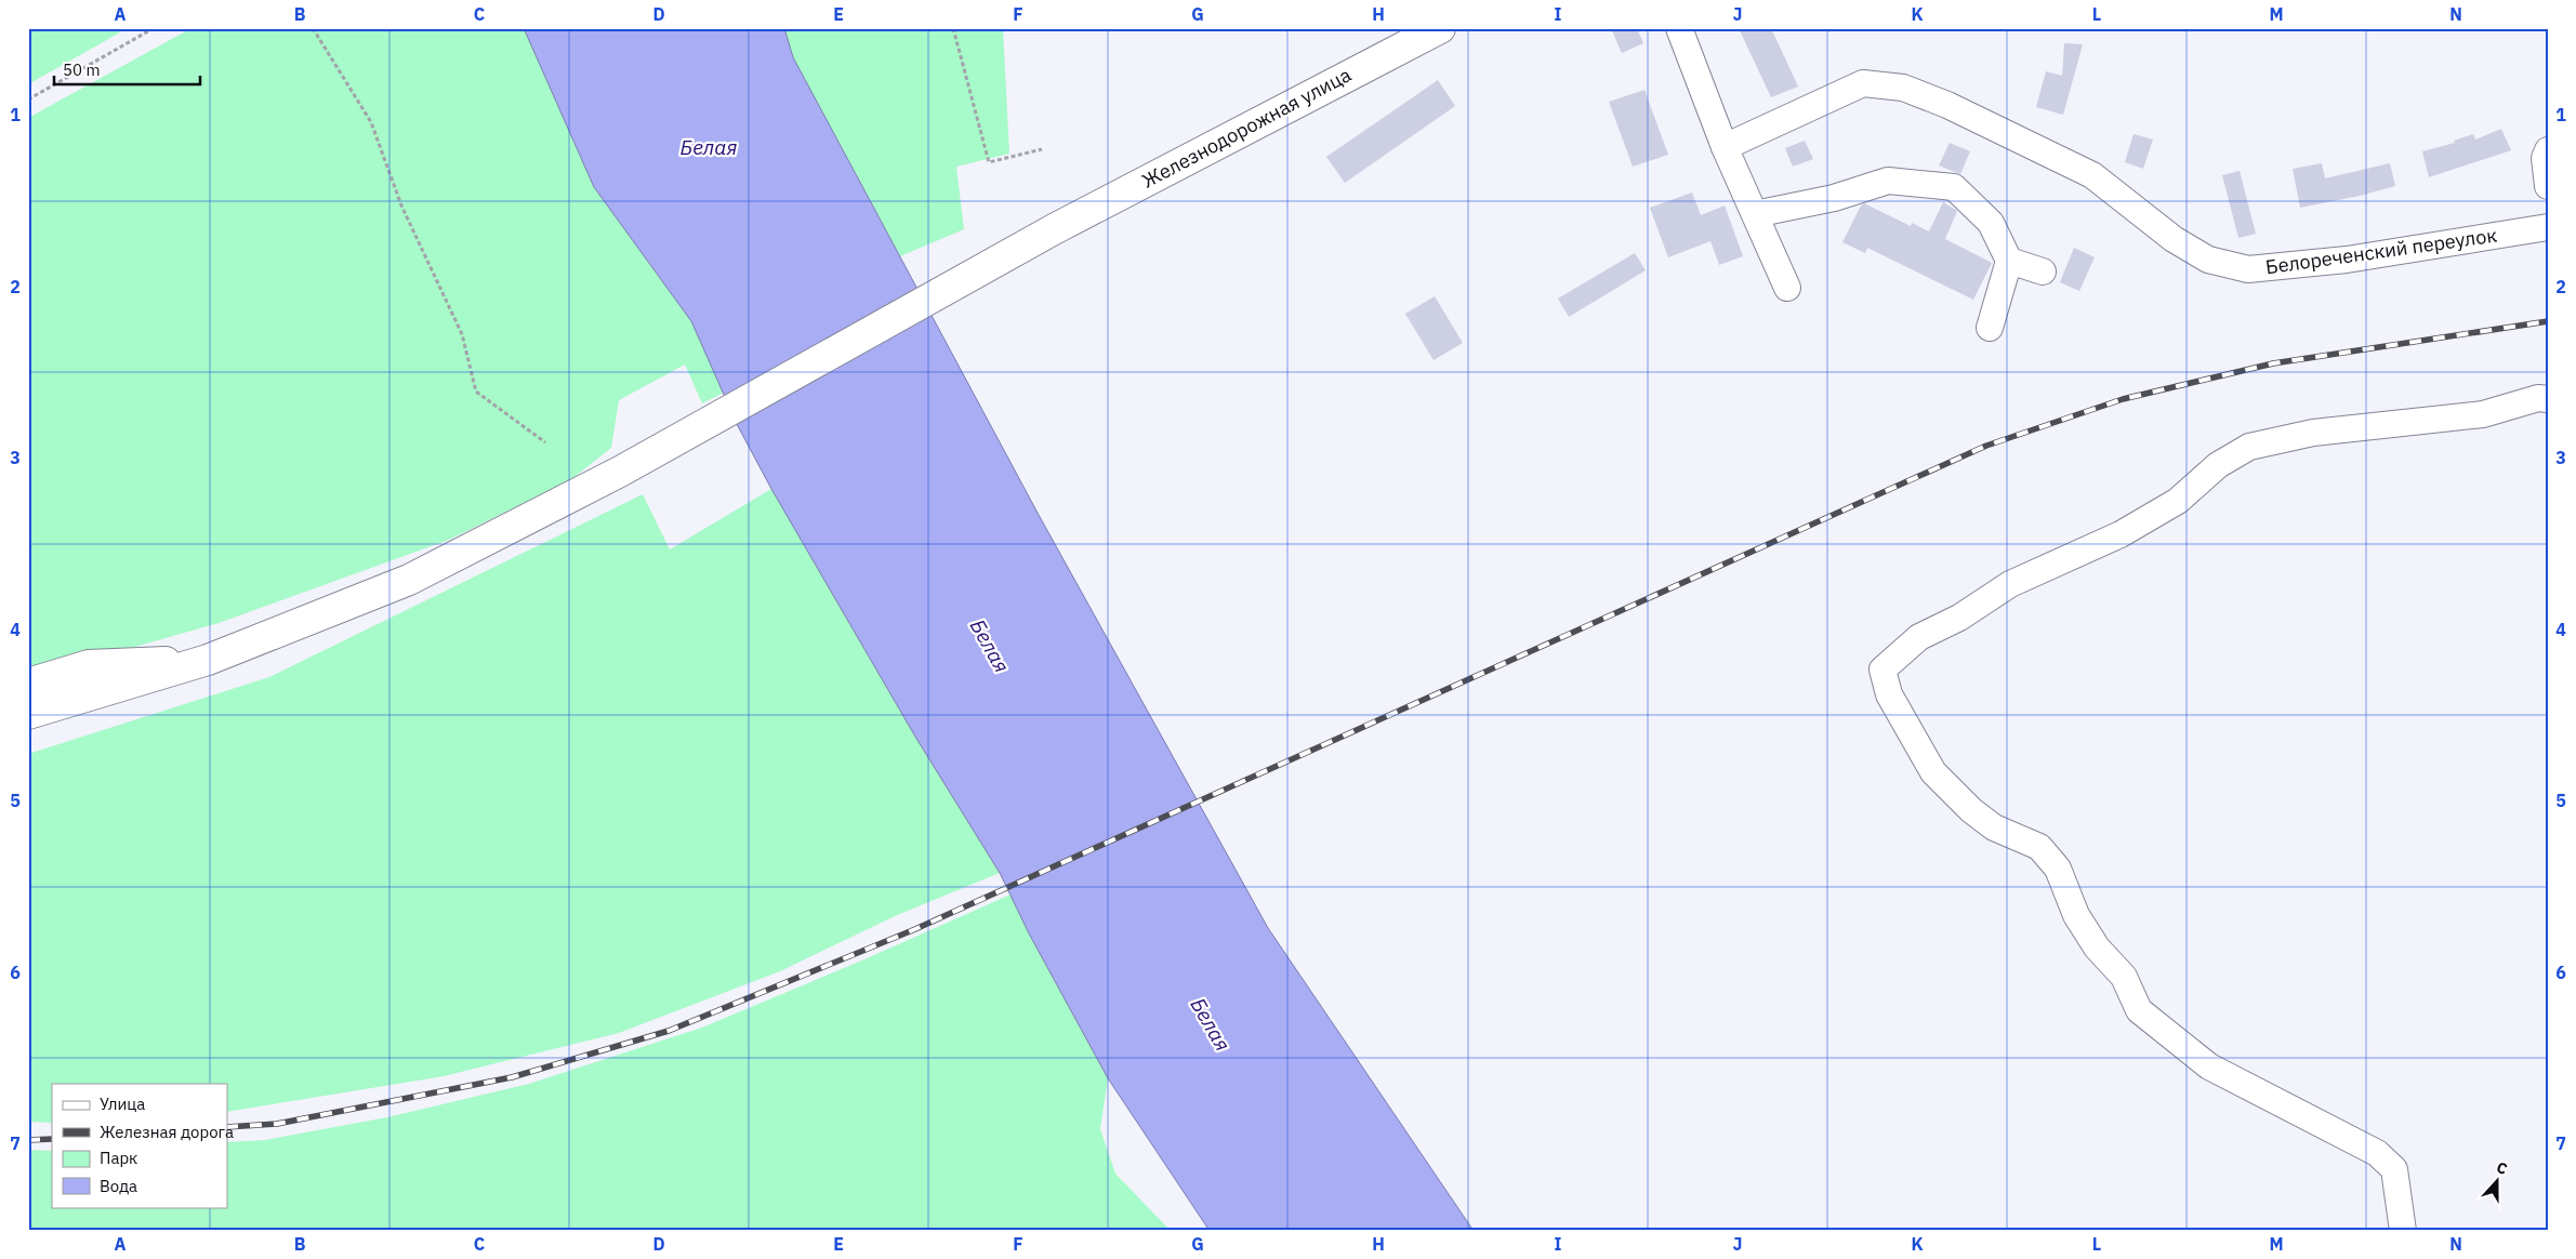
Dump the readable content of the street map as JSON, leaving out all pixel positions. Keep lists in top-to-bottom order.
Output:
{
  "streets": {
    "main road": ["Железнодорожная улица"],
    "street": ["Белореченский переулок"]
  },
  "water": ["Белая"],
  "legend": [
    "Улица",
    "Железная дорога",
    "Парк",
    "Вода"
  ],
  "scale_bar": "50 m",
  "north": "top",
  "grid": {
    "columns": [
      "A",
      "B",
      "C",
      "D",
      "E",
      "F",
      "G",
      "H",
      "I",
      "J",
      "K",
      "L",
      "M",
      "N"
    ],
    "rows": [
      "1",
      "2",
      "3",
      "4",
      "5",
      "6",
      "7"
    ]
  }
}
